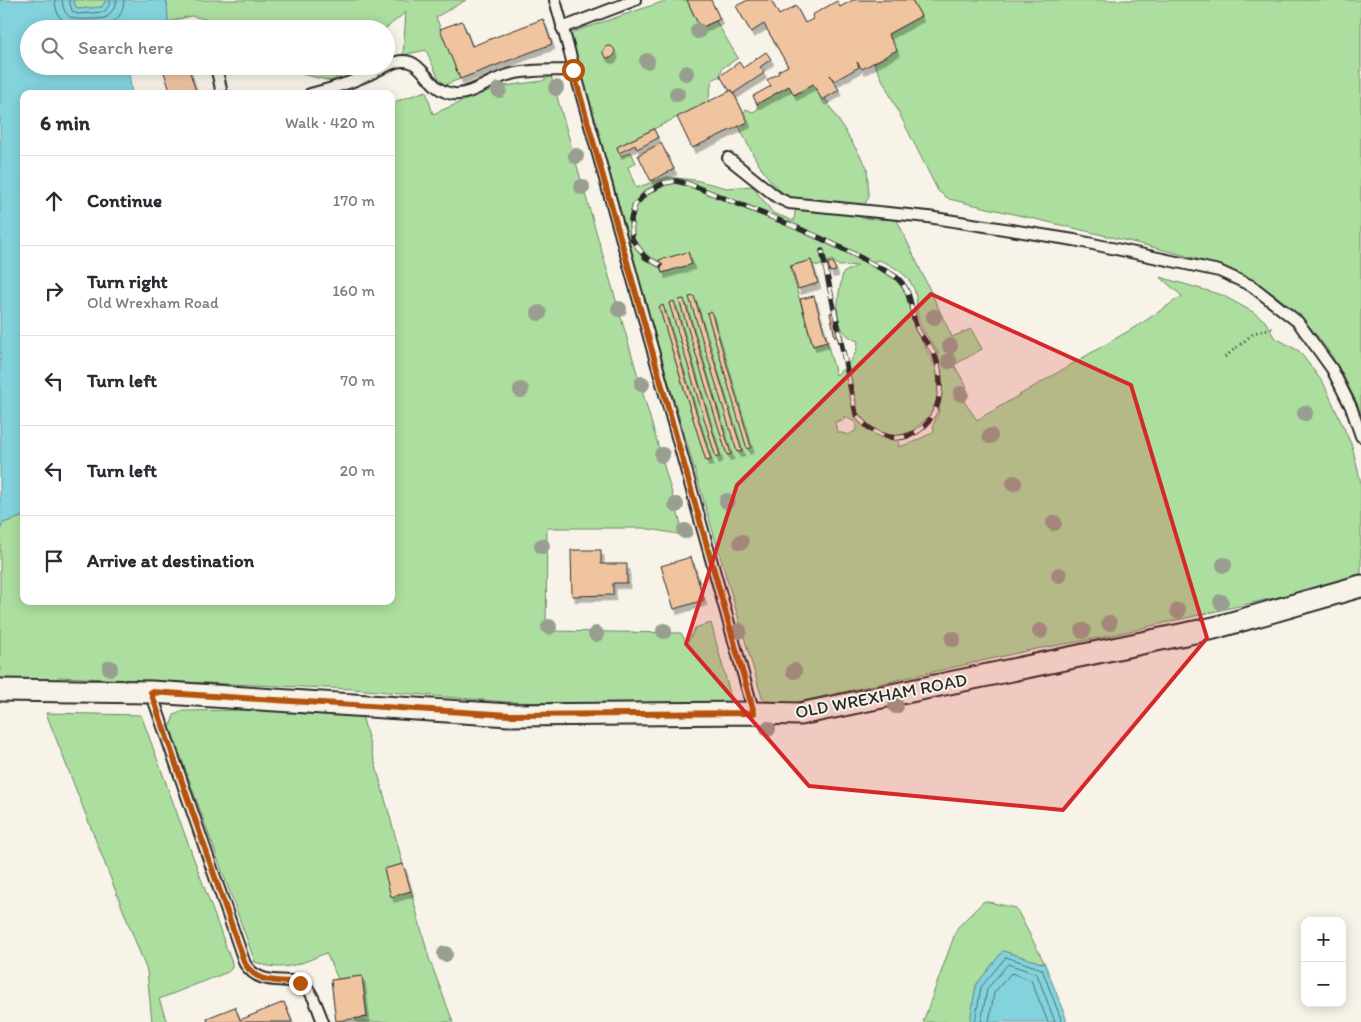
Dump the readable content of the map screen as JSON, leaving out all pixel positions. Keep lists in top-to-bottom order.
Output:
{
  "streets": {
    "street": ["OLD WREXHAM ROAD"]
  },
  "page": {
    "search": "Search here",
    "heading": ["6 min", "Walk · 420 m"],
    "list": [
      ["Continue", "170 m"],
      ["Turn right", "Old Wrexham Road", "160 m"],
      ["Turn left", "70 m"],
      ["Turn left", "20 m"],
      "Arrive at destination"
    ],
    "map_buttons": ["+", "−"]
  }
}
